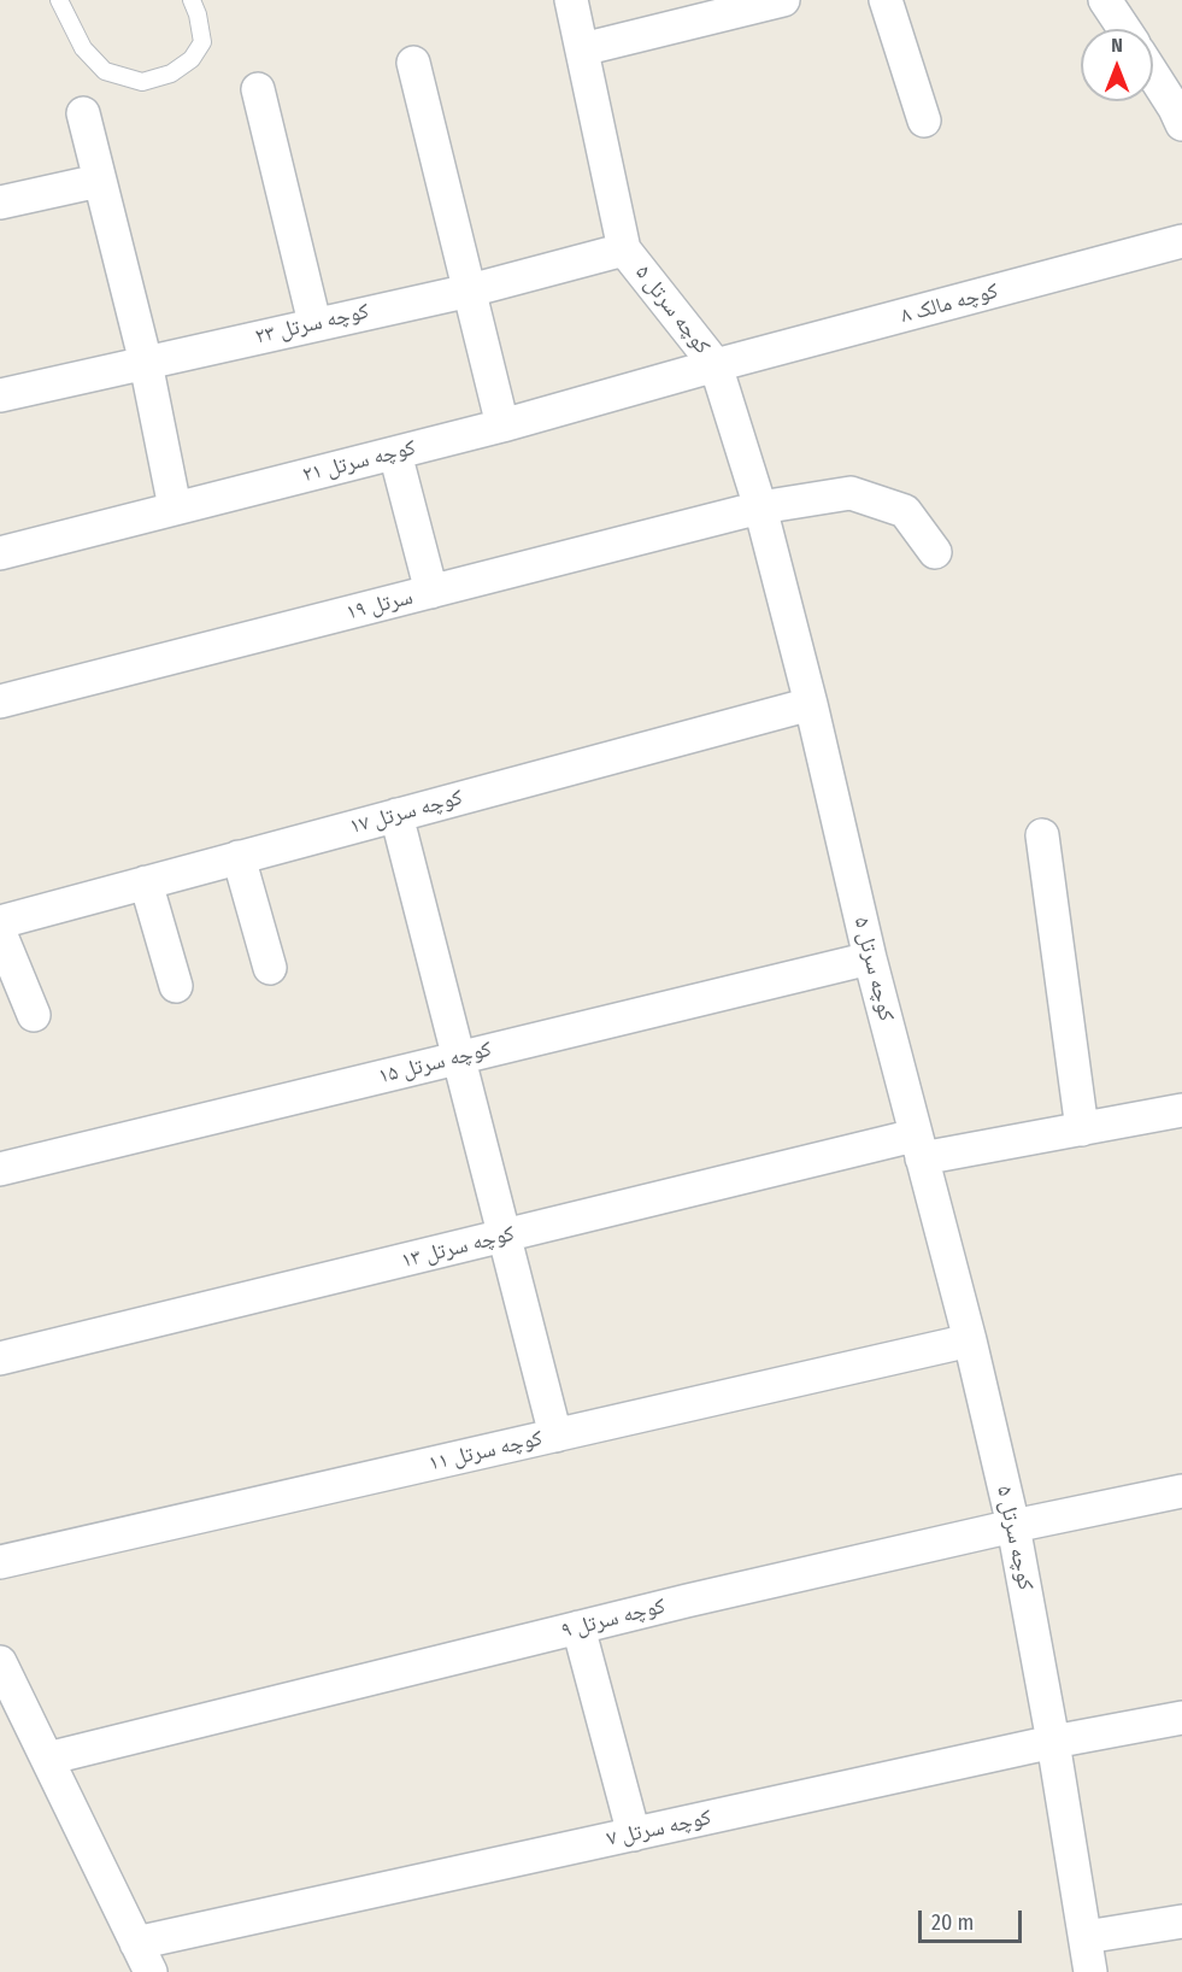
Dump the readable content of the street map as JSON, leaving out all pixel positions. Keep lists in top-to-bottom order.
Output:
{
  "streets": {
    "street": [
      "کوچه مالک ۸",
      "کوچه سرتل ۵",
      "کوچه سرتل ۲۳",
      "کوچه سرتل ۲۱",
      "سرتل ۱۹",
      "کوچه سرتل ۱۷",
      "کوچه سرتل ۱۵",
      "کوچه سرتل ۱۳",
      "کوچه سرتل ۱۱",
      "کوچه سرتل ۹",
      "کوچه سرتل ۷"
    ]
  },
  "crossings": [
    ["کوچه مالک ۸", "کوچه سرتل ۵"],
    ["کوچه مالک ۸", "کوچه سرتل ۲۱"],
    ["کوچه سرتل ۵", "کوچه سرتل ۲۳"],
    ["کوچه سرتل ۵", "کوچه سرتل ۲۱"],
    ["کوچه سرتل ۵", "سرتل ۱۹"],
    ["کوچه سرتل ۵", "کوچه سرتل ۱۷"],
    ["کوچه سرتل ۵", "کوچه سرتل ۱۵"],
    ["کوچه سرتل ۵", "کوچه سرتل ۱۳"],
    ["کوچه سرتل ۵", "کوچه سرتل ۱۱"],
    ["کوچه سرتل ۵", "کوچه سرتل ۹"],
    ["کوچه سرتل ۵", "کوچه سرتل ۷"]
  ],
  "scale_bar": "20 m",
  "north": "top"
}
